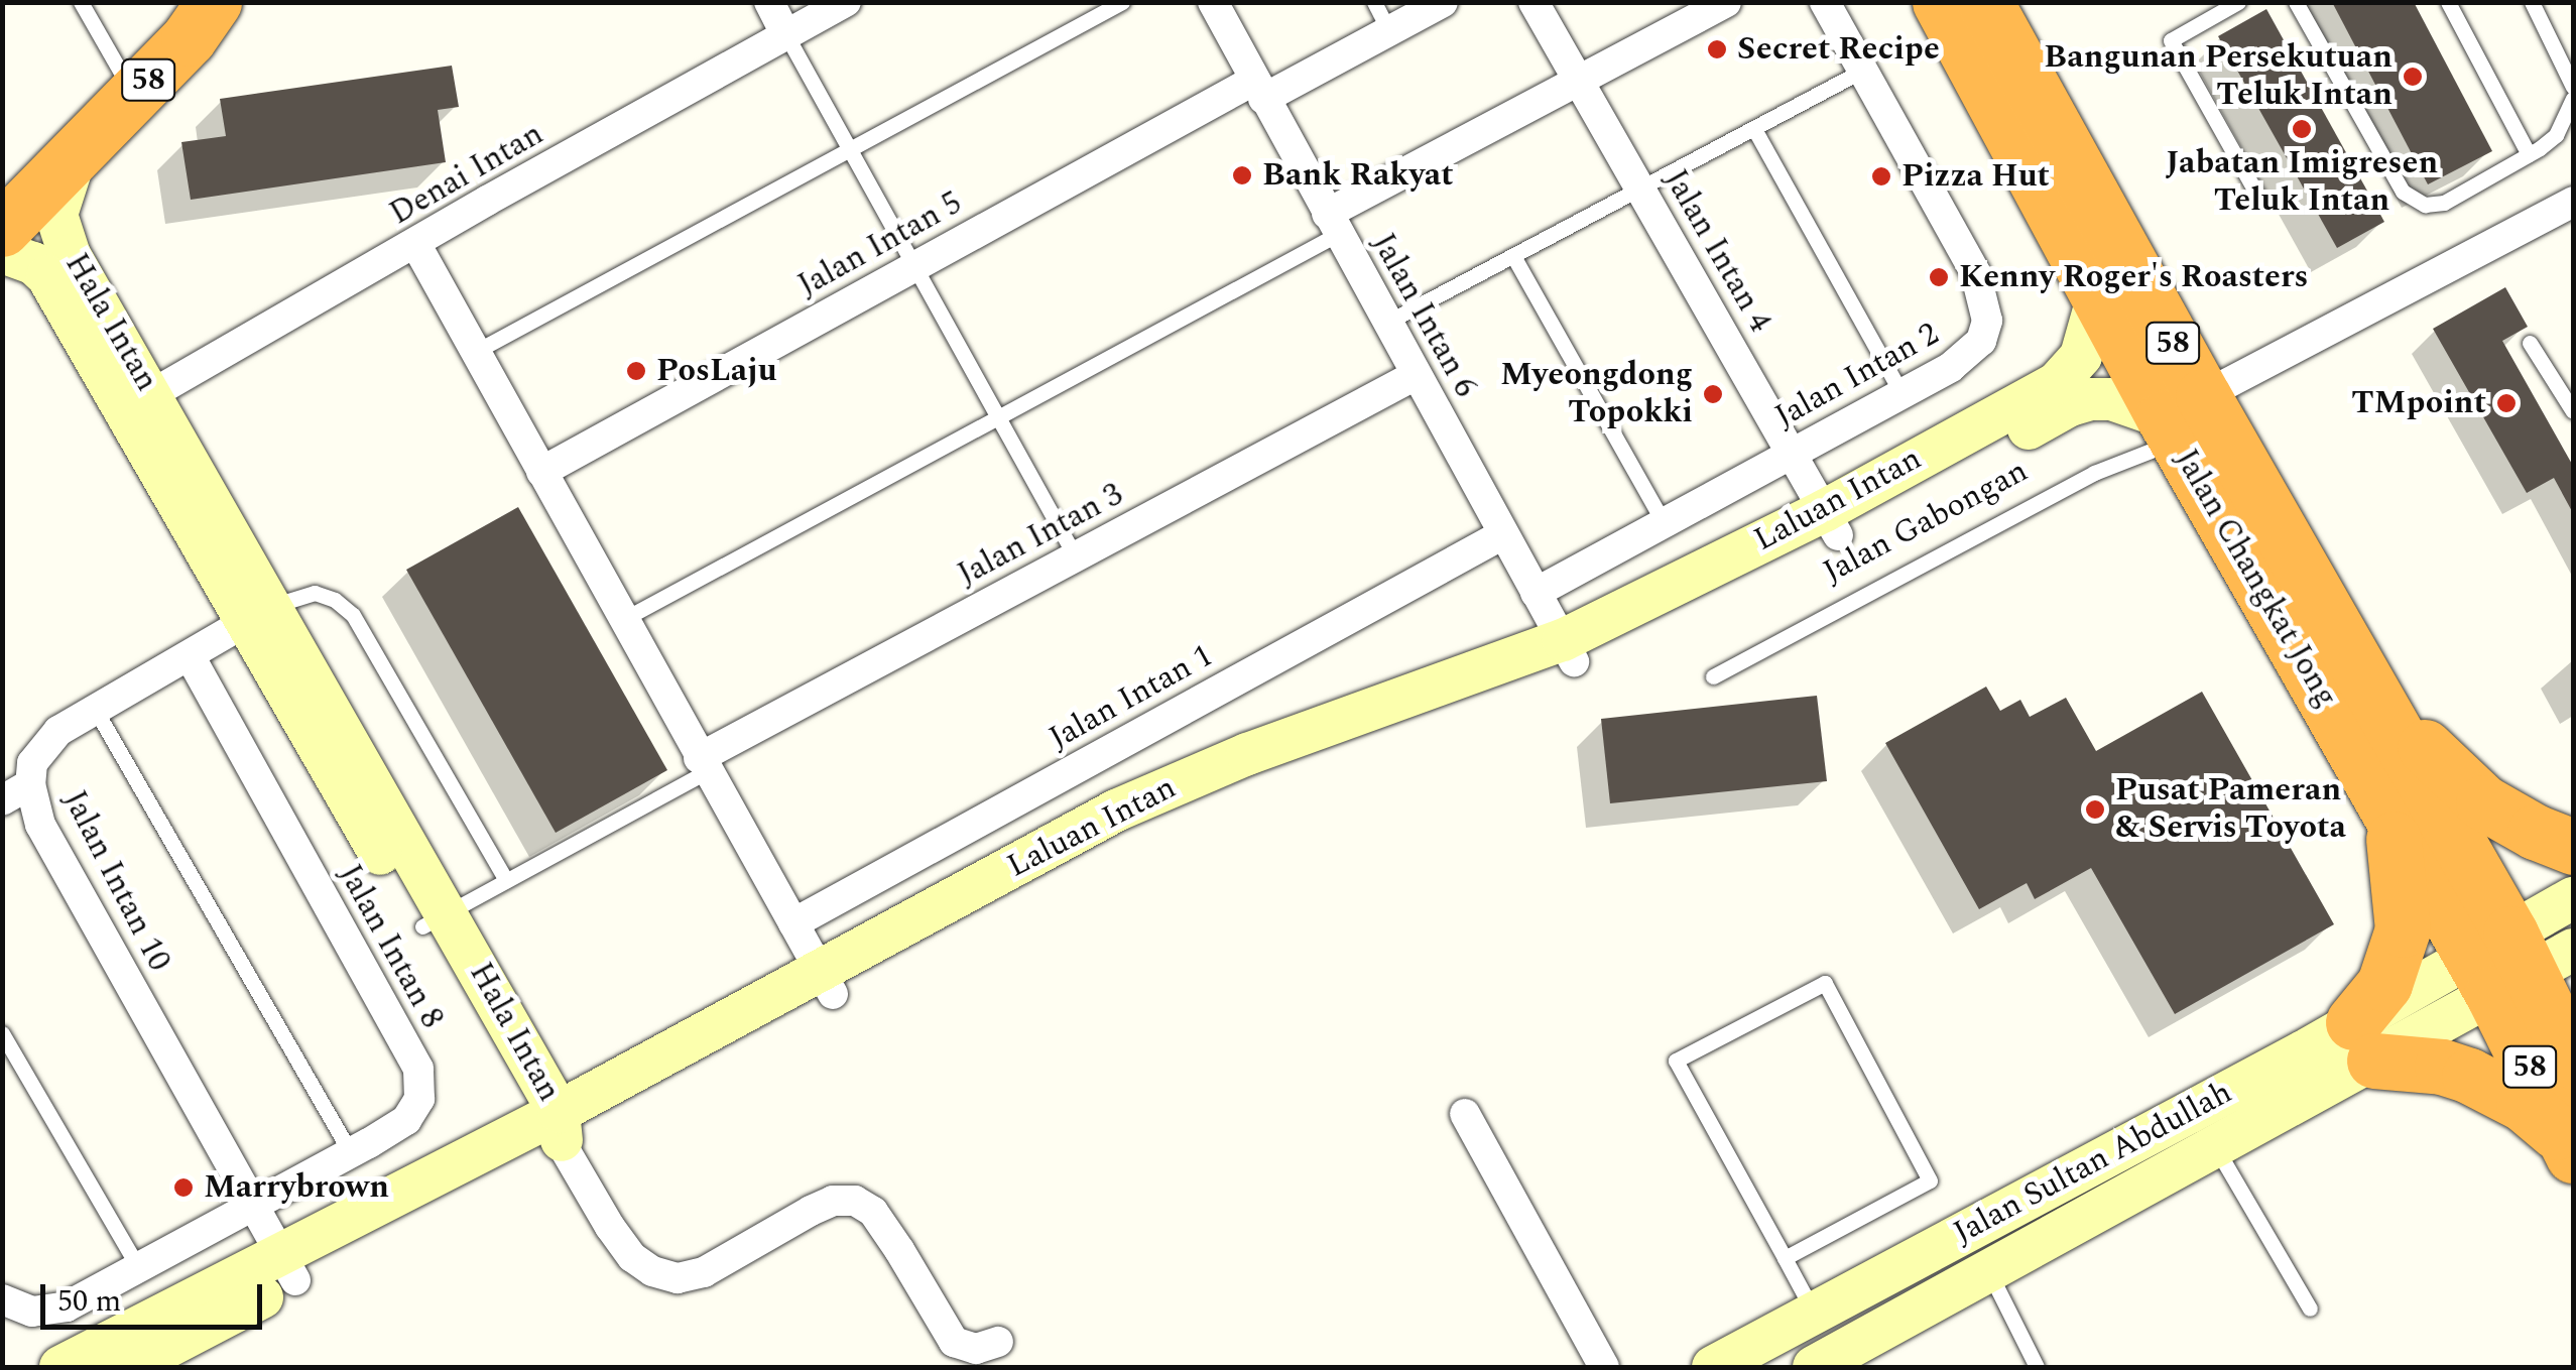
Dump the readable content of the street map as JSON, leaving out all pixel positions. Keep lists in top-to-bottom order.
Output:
{
  "streets": {
    "highway": ["58", "Jalan Changkat Jong"],
    "street": [
      "Denai Intan",
      "Jalan Intan 5",
      "Jalan Intan 4",
      "Jalan Intan 6",
      "Hala Intan",
      "Jalan Intan 2",
      "Laluan Intan",
      "Jalan Intan 3",
      "Jalan Intan 1",
      "Jalan Intan 10",
      "Jalan Intan 8",
      "Jalan Sultan Abdullah"
    ],
    "lane": ["Jalan Gabongan"]
  },
  "crossings": [
    ["58", "Hala Intan"],
    ["Denai Intan", "Hala Intan"],
    ["Jalan Intan 5", "Jalan Intan 6"],
    ["Jalan Intan 4", "Jalan Intan 2"],
    ["Jalan Intan 4", "Laluan Intan"],
    ["Jalan Intan 6", "Jalan Intan 2"],
    ["Jalan Intan 6", "Laluan Intan"],
    ["Jalan Intan 6", "Jalan Intan 3"],
    ["Jalan Intan 6", "Jalan Intan 1"],
    ["Hala Intan", "Laluan Intan"],
    ["Hala Intan", "Jalan Intan 10"],
    ["Laluan Intan", "Jalan Gabongan"],
    ["Laluan Intan", "Jalan Changkat Jong"],
    ["Laluan Intan", "Jalan Intan 10"],
    ["Jalan Gabongan", "Jalan Changkat Jong"],
    ["Jalan Changkat Jong", "Jalan Sultan Abdullah"],
    ["Jalan Intan 10", "Jalan Intan 8"]
  ],
  "places": [
    "Secret Recipe",
    "Bangunan Persekutuan Teluk Intan",
    "Jabatan Imigresen Teluk Intan",
    "Bank Rakyat",
    "Pizza Hut",
    "Kenny Roger's Roasters",
    "PosLaju",
    "Myeongdong Topokki",
    "TMpoint",
    "Pusat Pameran & Servis Toyota",
    "Marrybrown"
  ],
  "scale_bar": "50 m"
}
